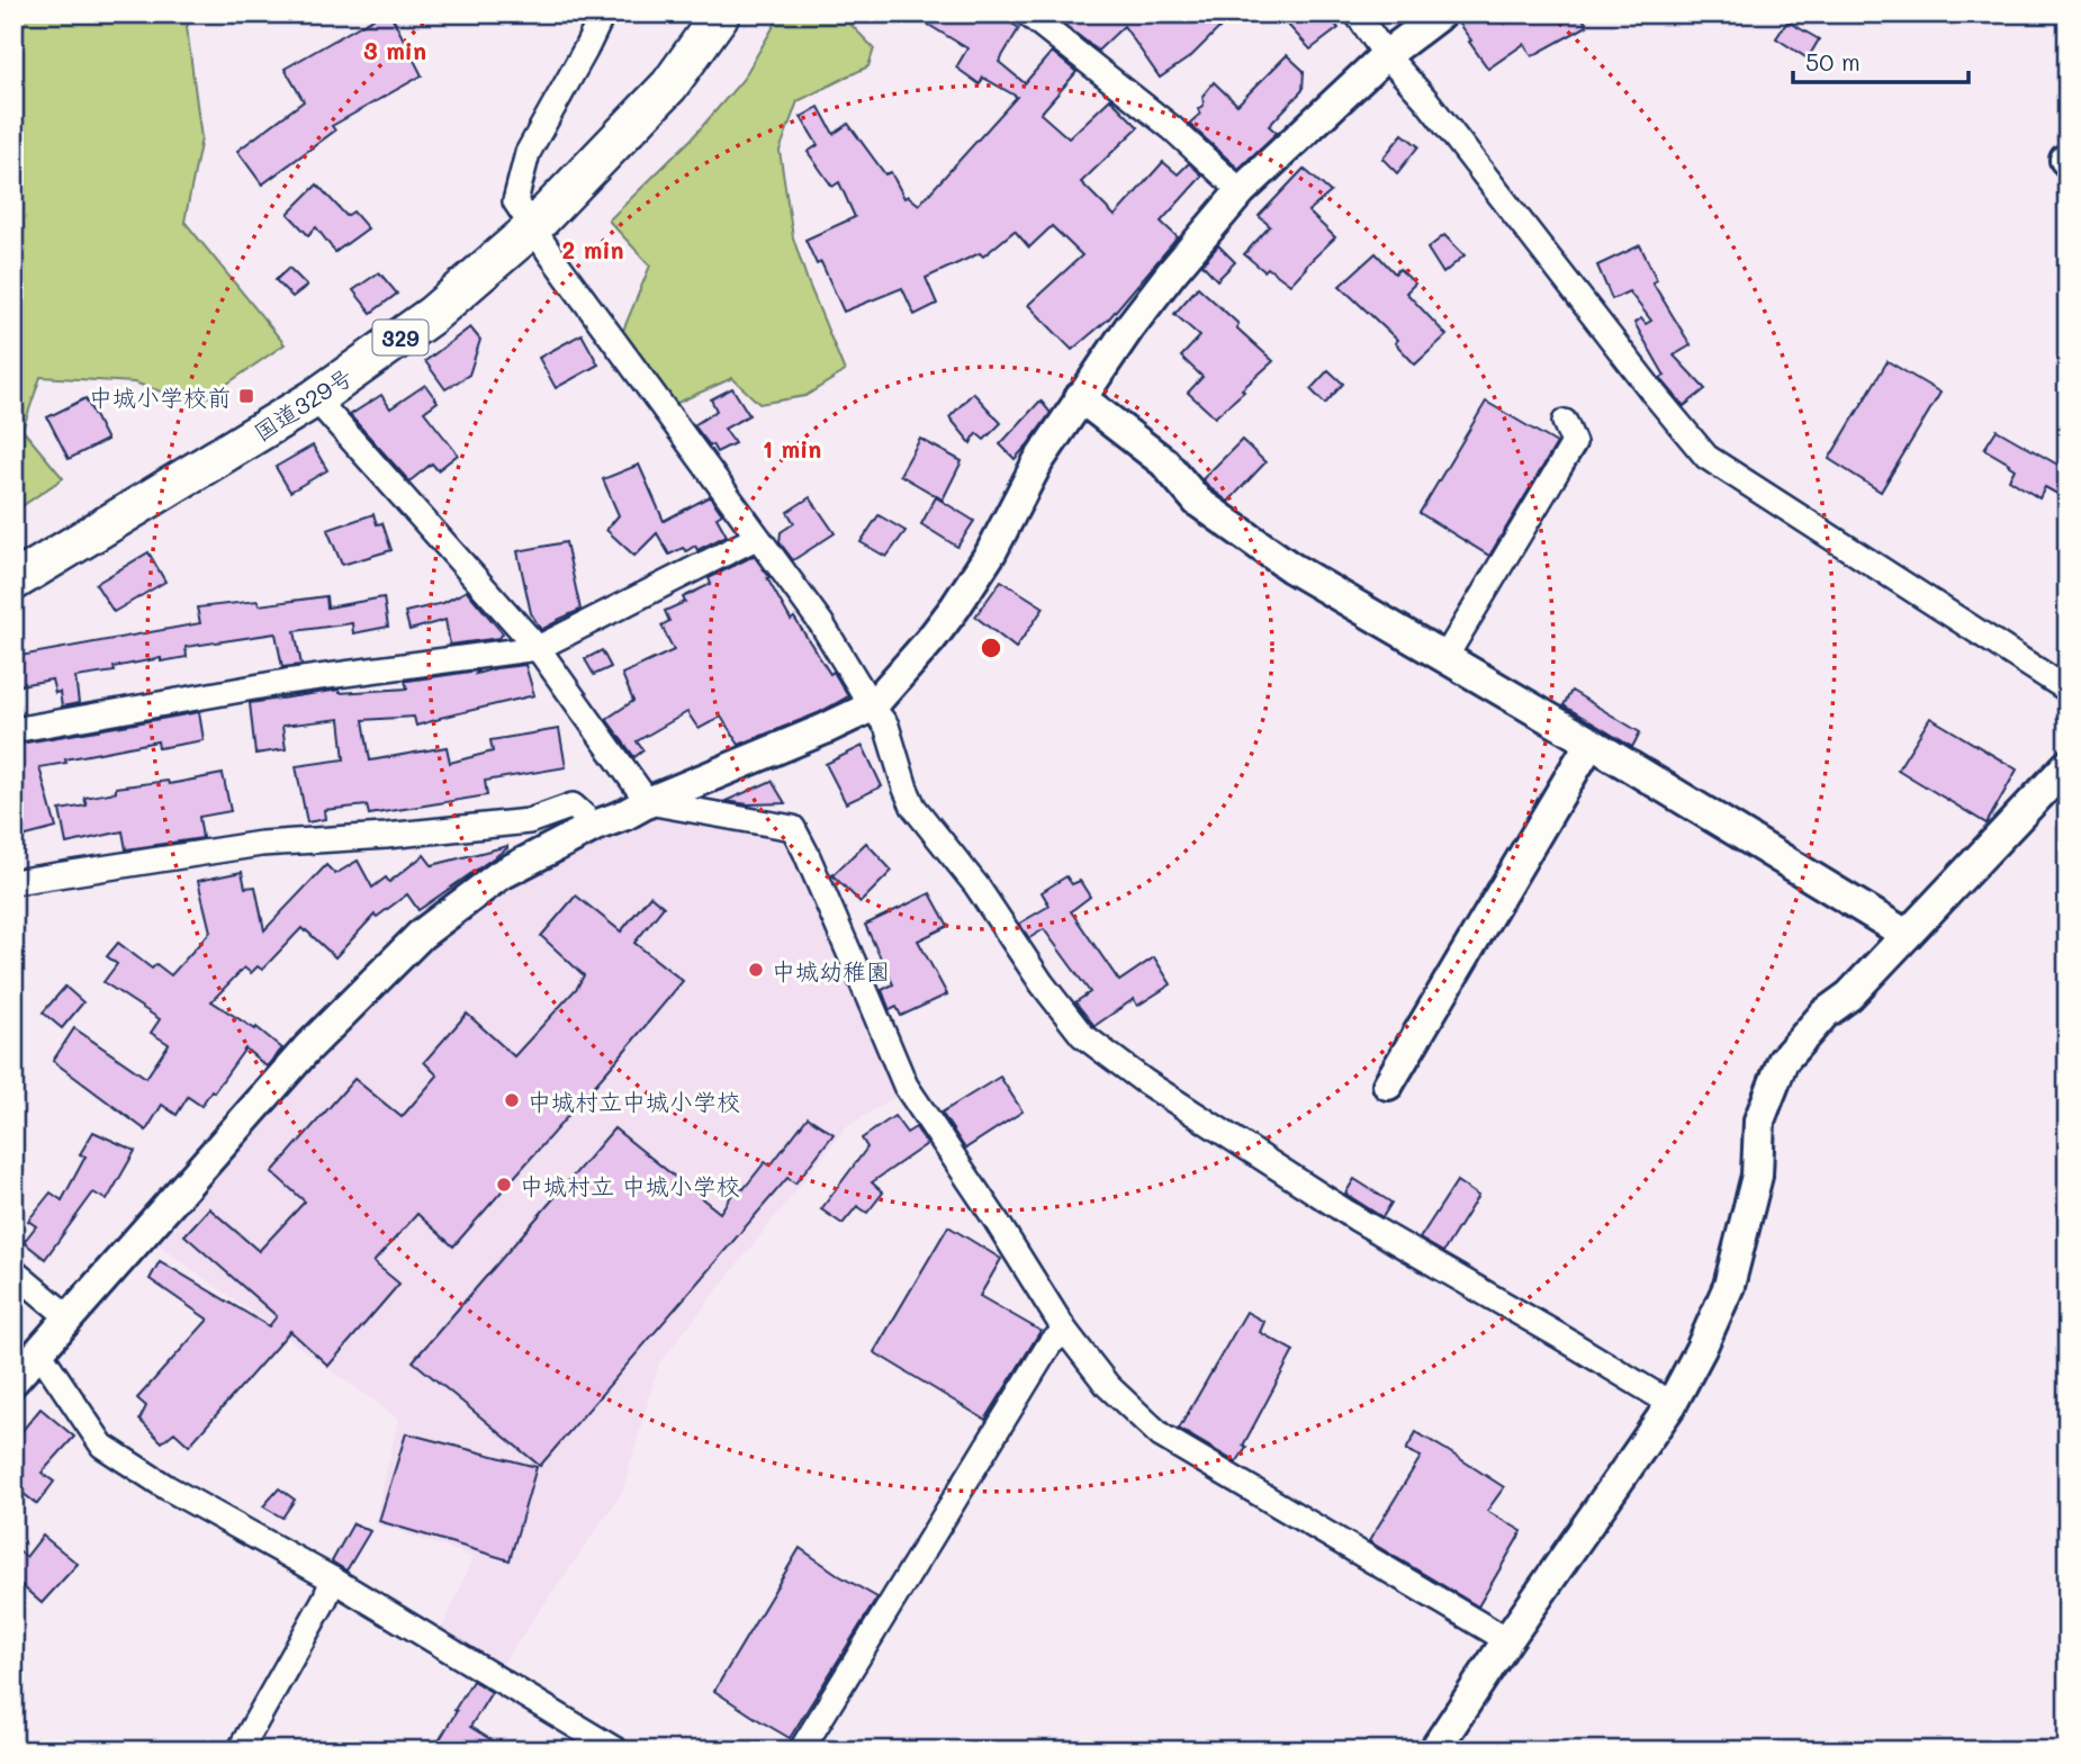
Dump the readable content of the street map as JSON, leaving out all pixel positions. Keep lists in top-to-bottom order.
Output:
{
  "streets": {
    "highway": ["329", "国道329号"]
  },
  "places": {
    "transit": ["中城小学校前"],
    "other": ["中城幼稚園", "中城村立中城小学校", "中城村立 中城小学校"]
  },
  "scale_bar": "50 m",
  "rings": ["3 min", "2 min", "1 min"]
}
